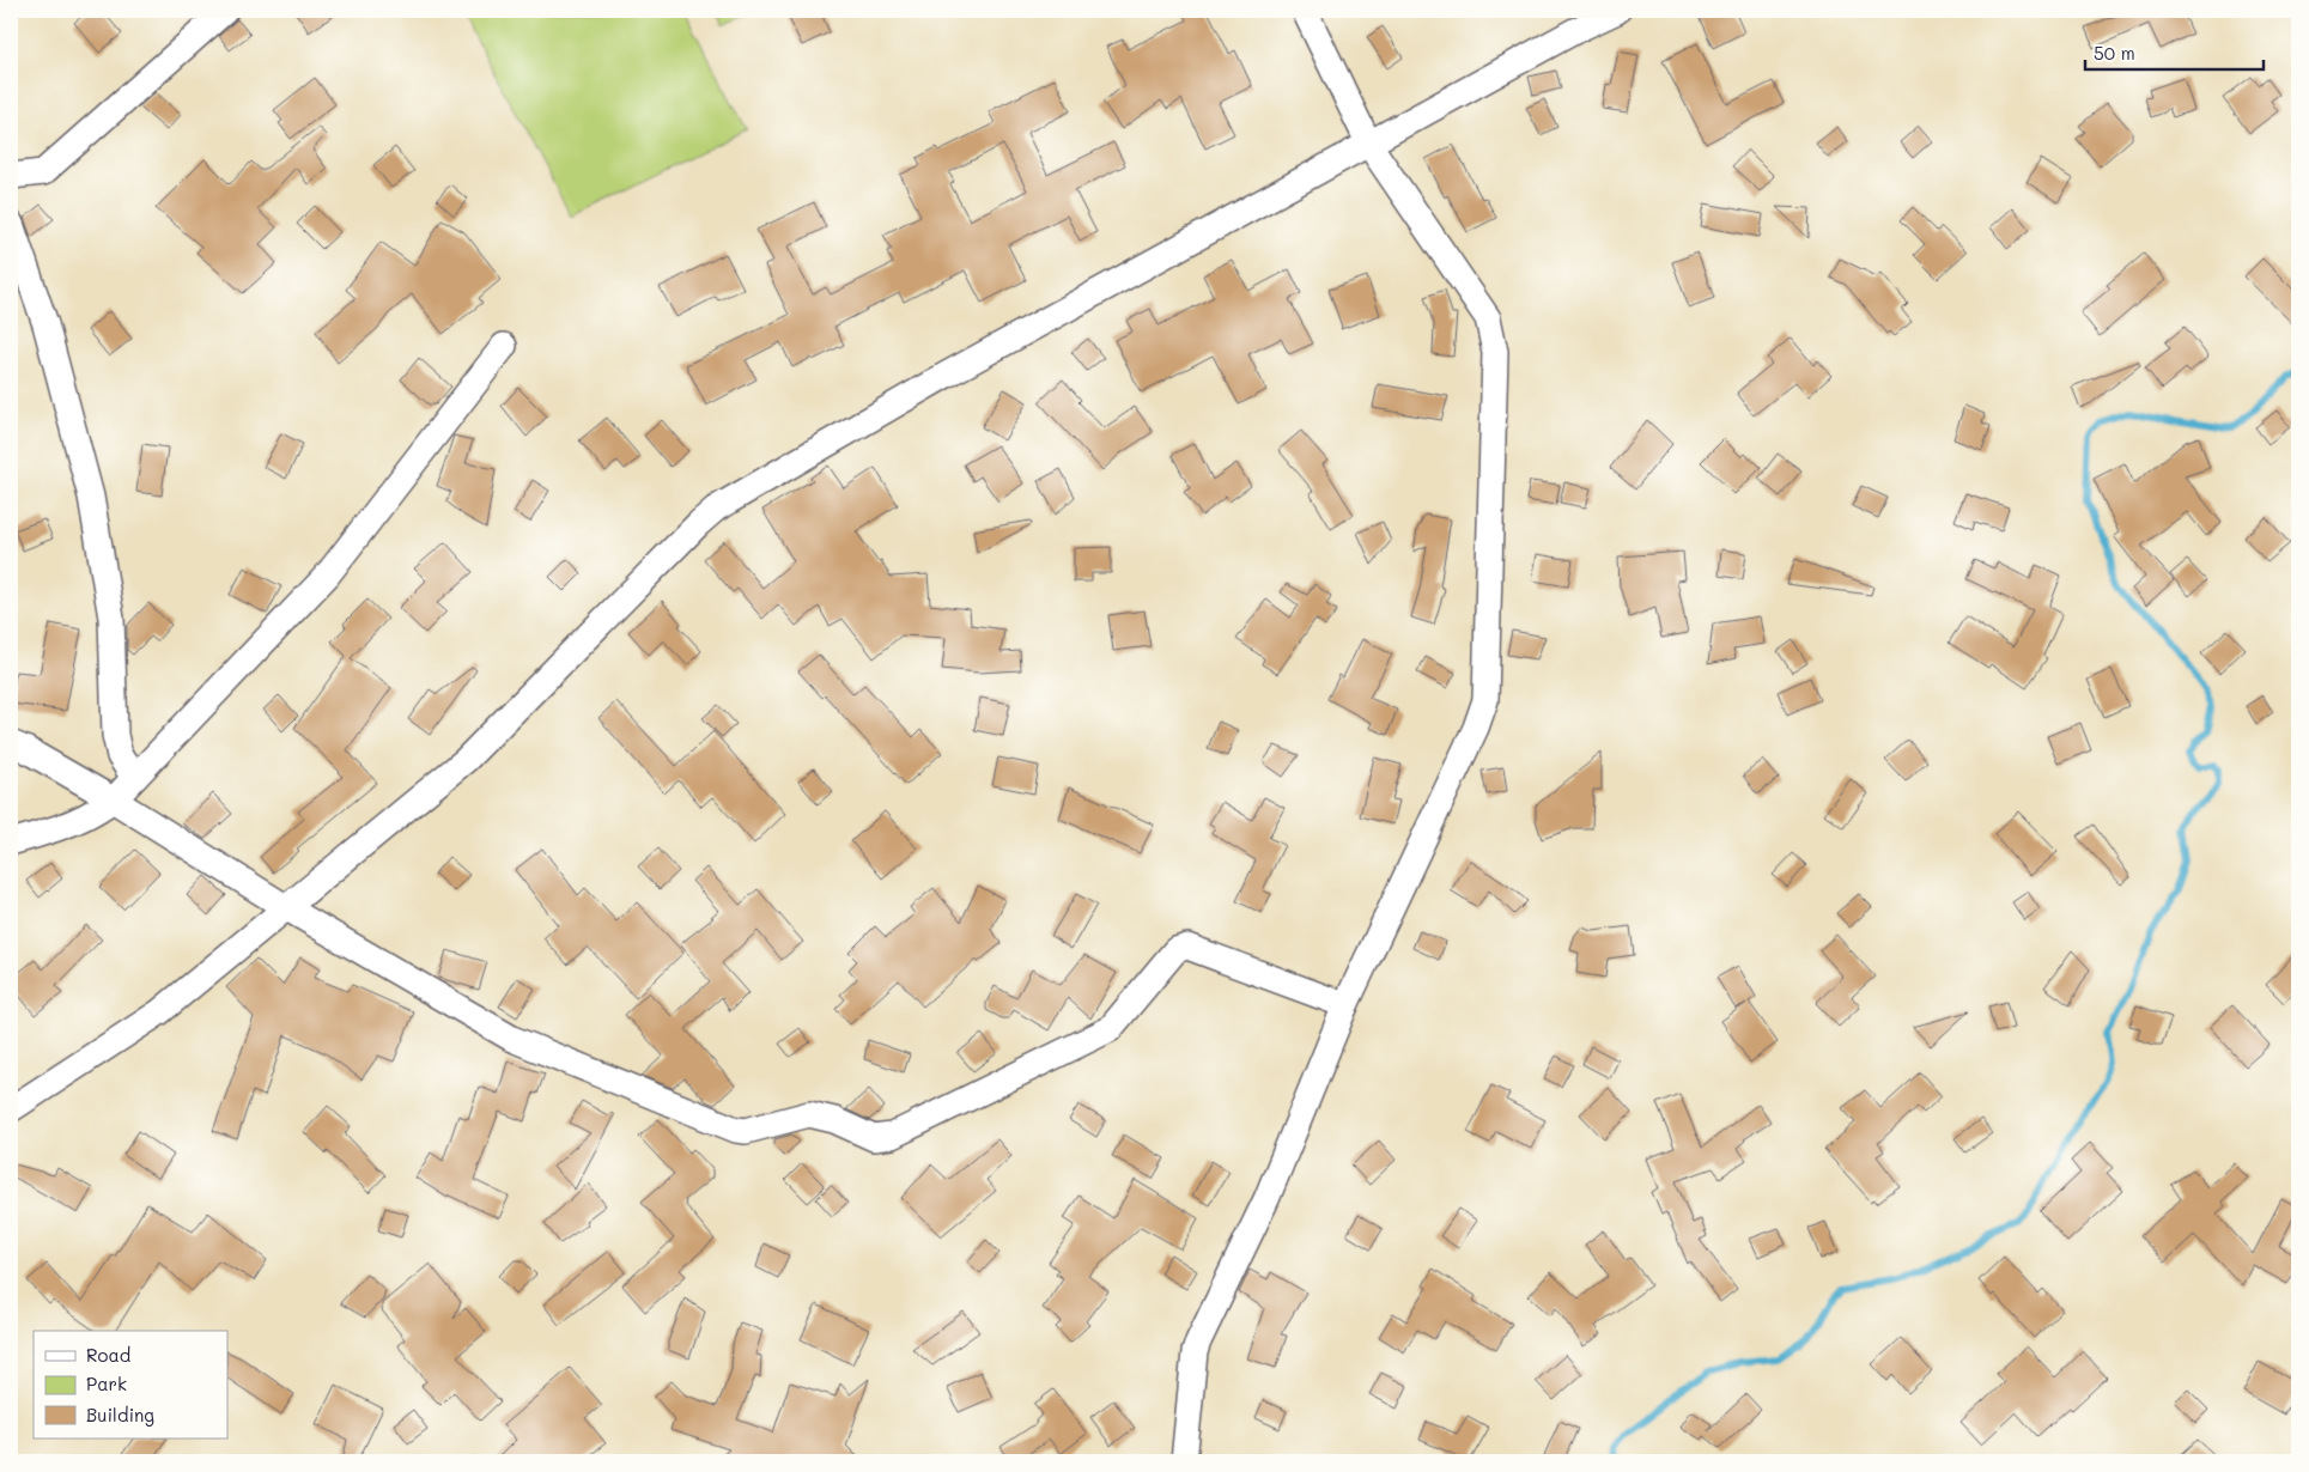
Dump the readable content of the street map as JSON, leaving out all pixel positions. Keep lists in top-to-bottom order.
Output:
{
  "legend": ["Road", "Park", "Building"],
  "scale_bar": "50 m"
}
